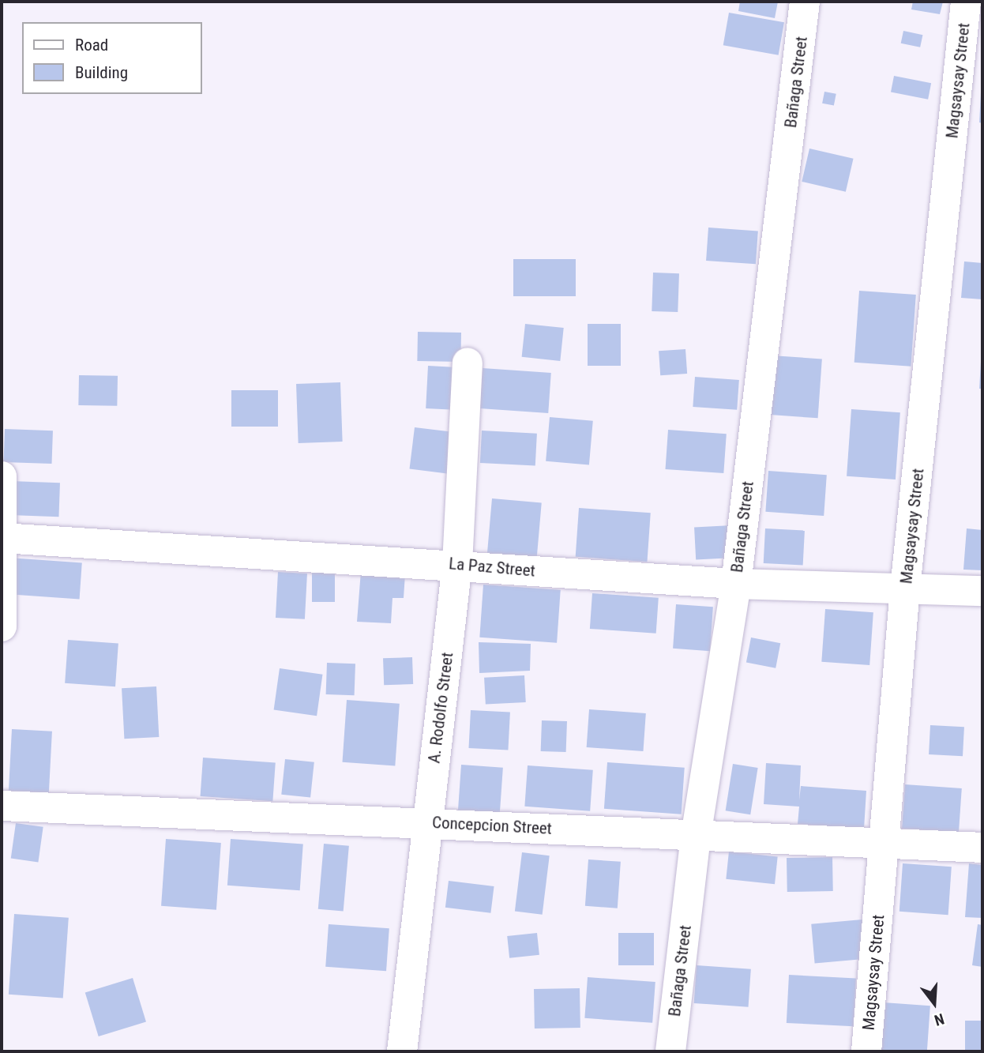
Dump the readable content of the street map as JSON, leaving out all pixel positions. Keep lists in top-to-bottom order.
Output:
{
  "streets": {
    "street": [
      "Magsaysay Street",
      "Bañaga Street",
      "La Paz Street",
      "A. Rodolfo Street",
      "Concepcion Street"
    ]
  },
  "crossings": [
    ["Magsaysay Street", "La Paz Street"],
    ["Magsaysay Street", "Concepcion Street"],
    ["Bañaga Street", "La Paz Street"],
    ["Bañaga Street", "Concepcion Street"],
    ["La Paz Street", "A. Rodolfo Street"],
    ["A. Rodolfo Street", "Concepcion Street"]
  ],
  "legend": ["Road", "Building"],
  "north": "bottom"
}
